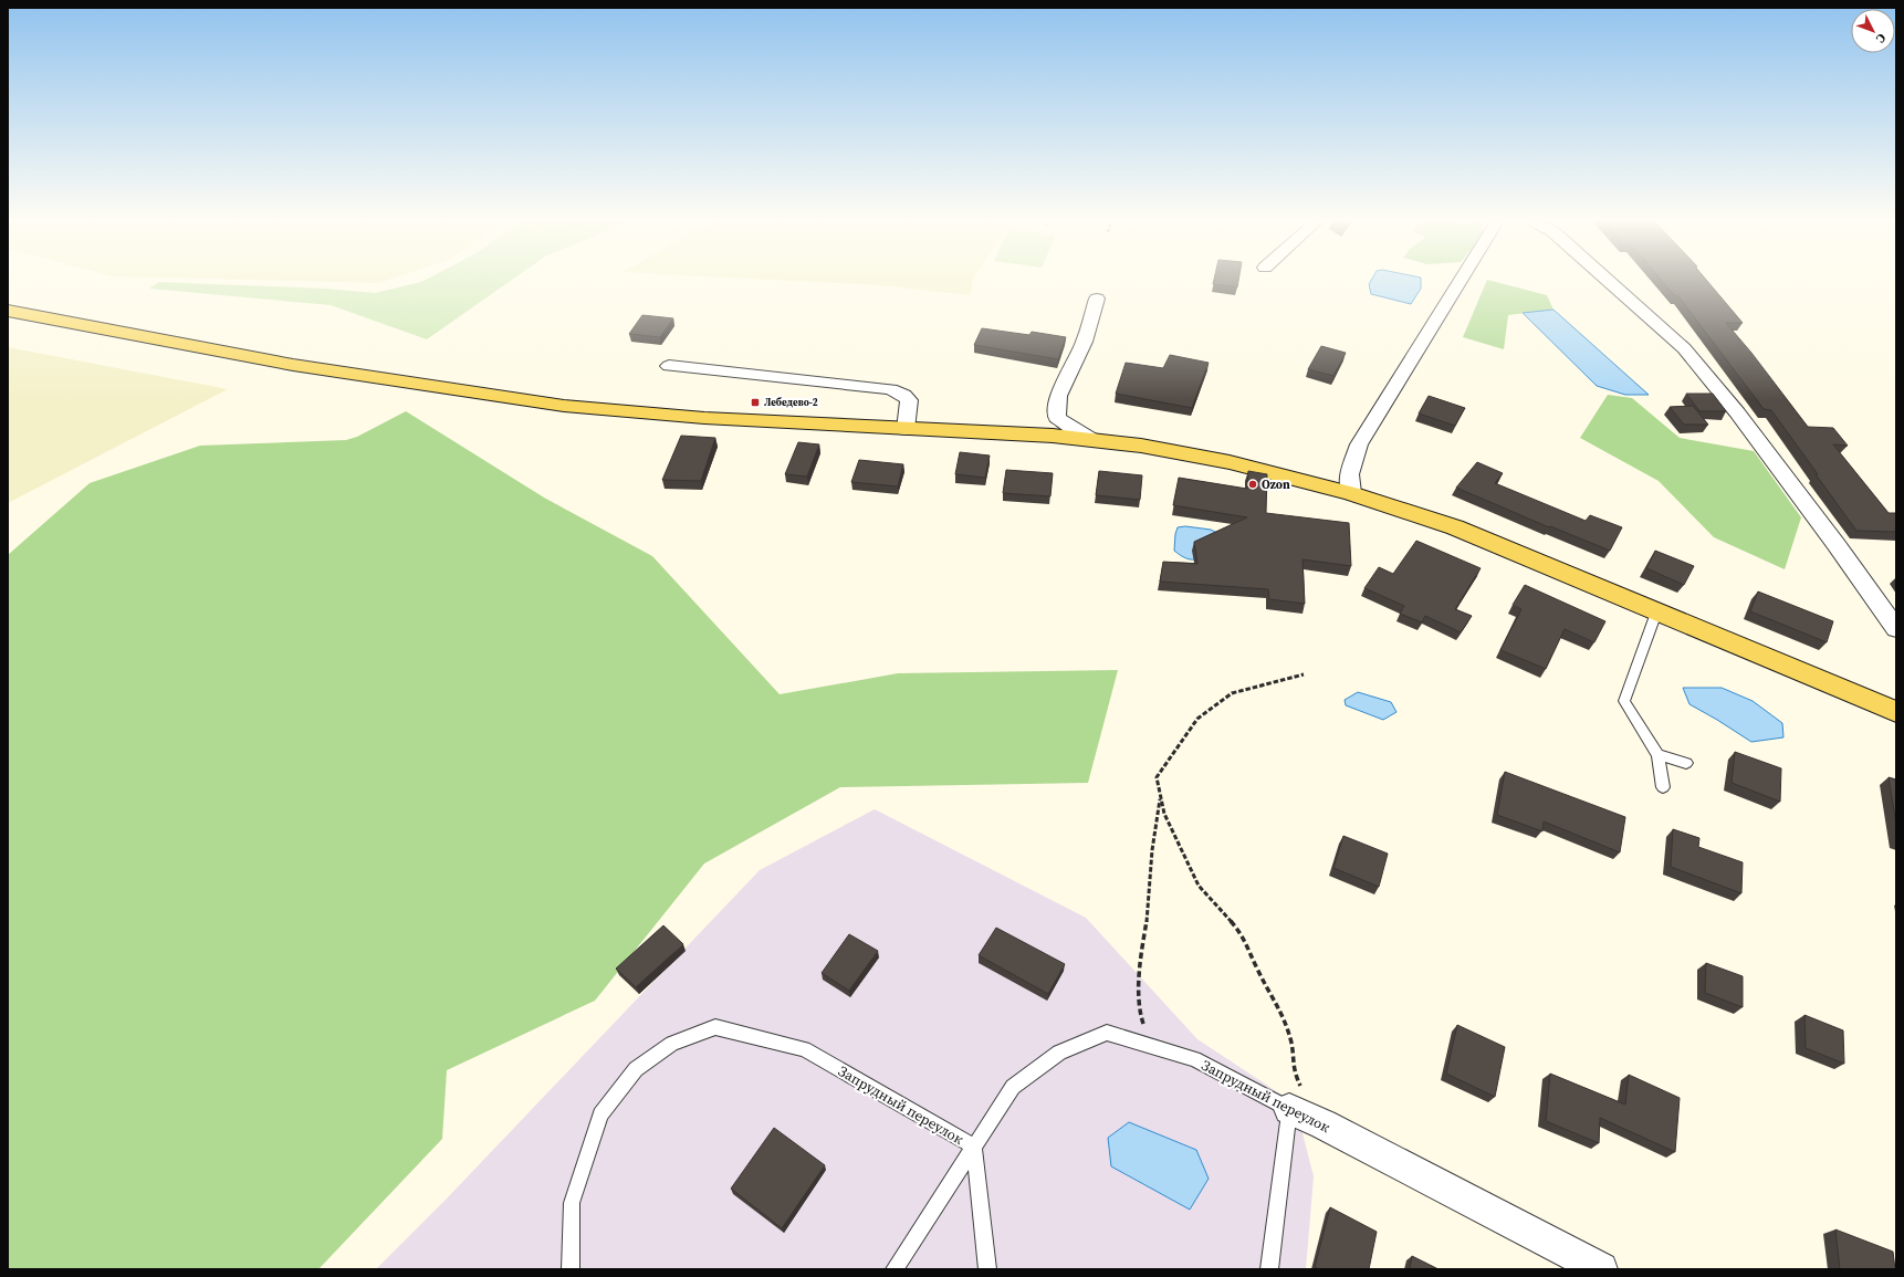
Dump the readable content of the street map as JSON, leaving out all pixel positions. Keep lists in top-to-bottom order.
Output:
{
  "streets": {
    "street": ["Запрудный переулок"]
  },
  "places": {
    "transit": ["Лебедево-2"],
    "other": ["Ozon"]
  },
  "north": "bottom right"
}
